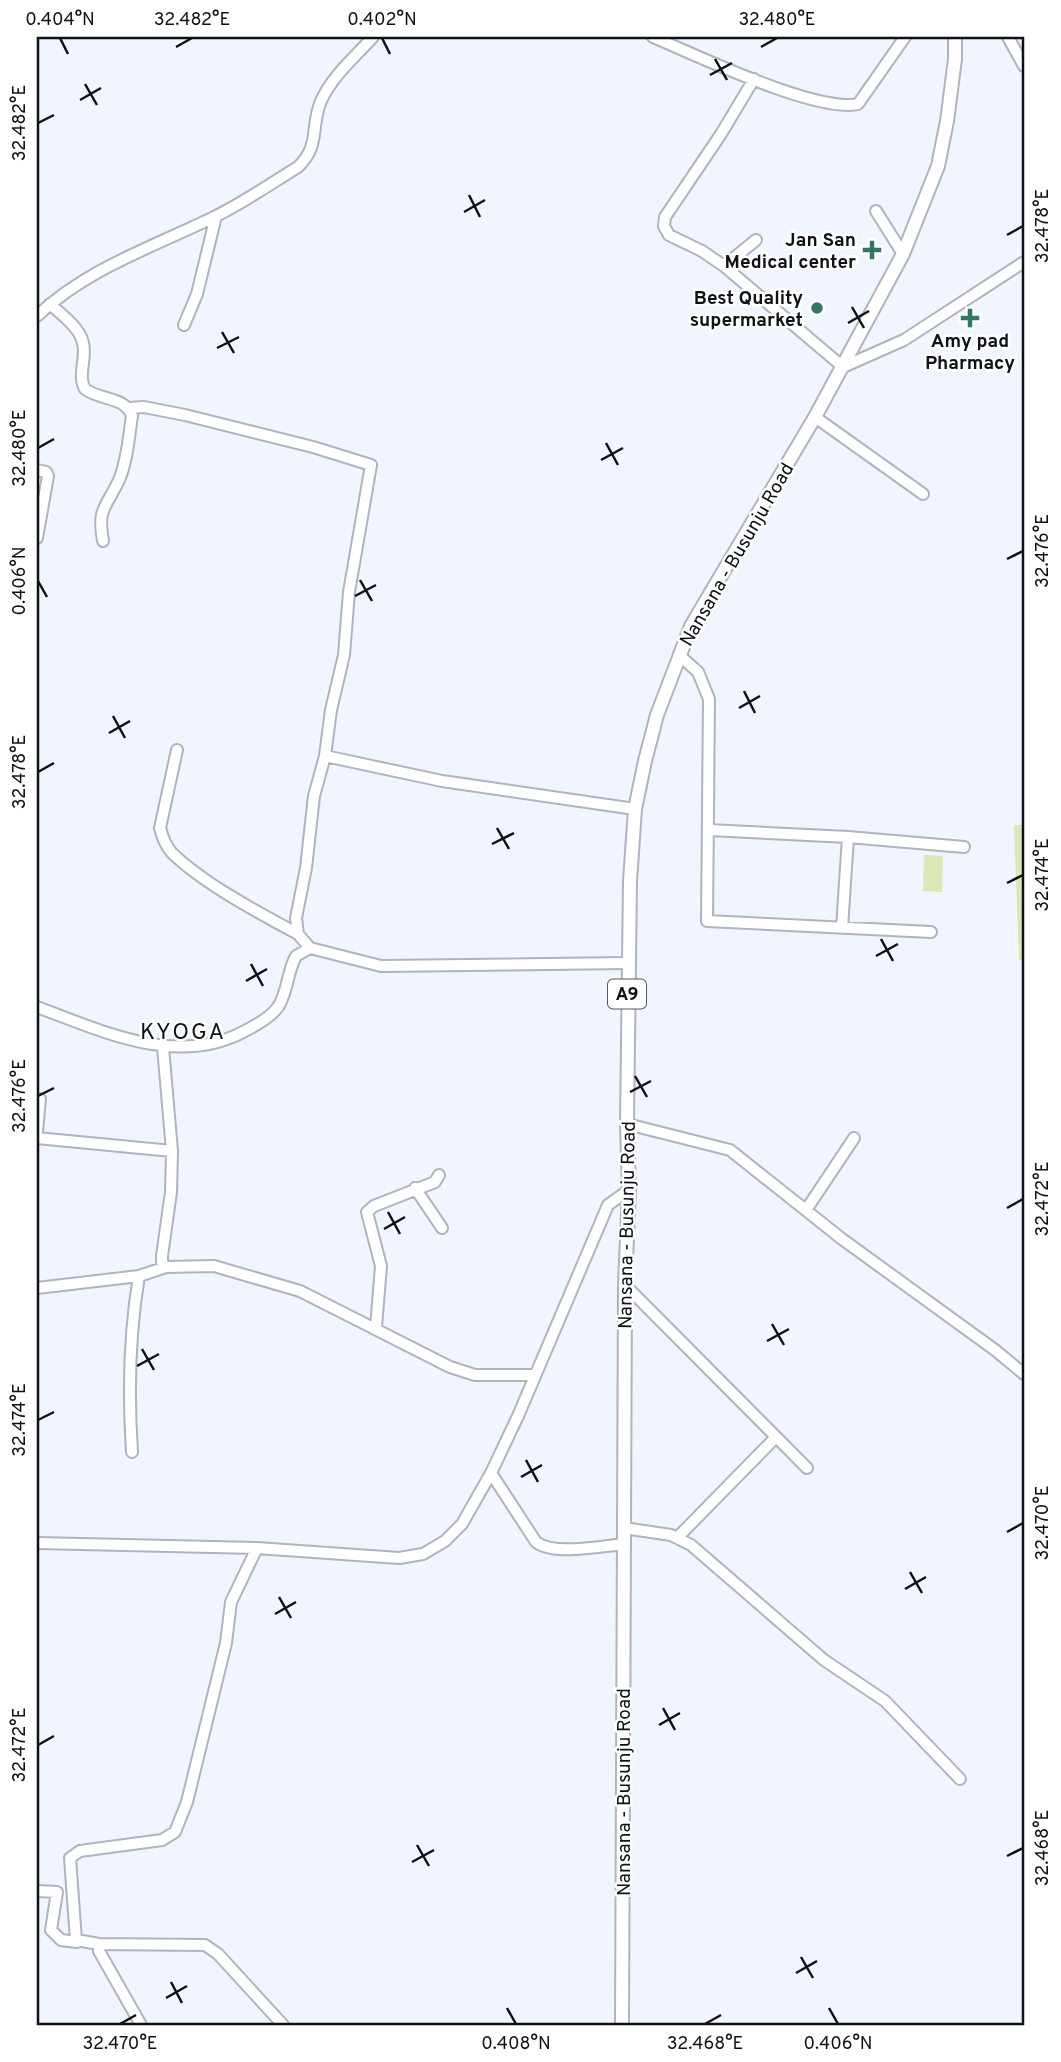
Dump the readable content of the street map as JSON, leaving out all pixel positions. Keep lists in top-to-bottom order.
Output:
{
  "streets": {
    "main road": ["Nansana - Busunju Road", "A9"]
  },
  "districts": ["KYOGA"],
  "places": {
    "health": ["Jan San Medical center", "Amy pad Pharmacy"],
    "other": ["Best Quality supermarket"]
  },
  "coordinates": [
    "0.404°N",
    "32.482°E",
    "0.402°N",
    "32.480°E",
    "32.478°E",
    "32.476°E",
    "0.406°N",
    "32.474°E",
    "32.472°E",
    "32.470°E",
    "32.468°E",
    "0.408°N"
  ]
}
